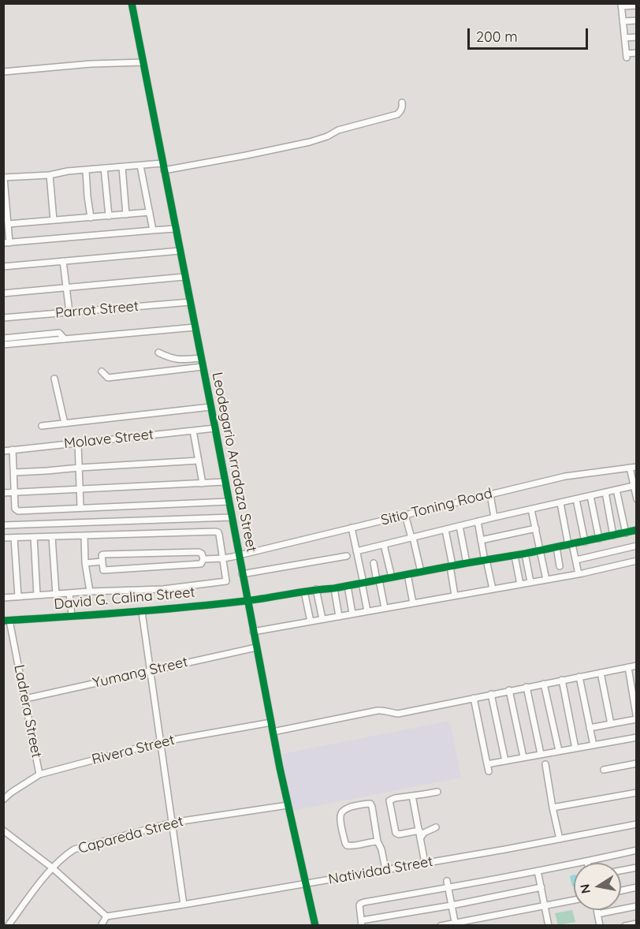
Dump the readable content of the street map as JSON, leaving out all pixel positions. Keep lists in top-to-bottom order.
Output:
{
  "streets": {
    "street": [
      "Parrot Street",
      "Molave Street",
      "Leodegario Arradaza Street",
      "Sitio Toning Road",
      "David G. Calina Street",
      "Yumang Street",
      "Ladrera Street",
      "Rivera Street",
      "Capareda Street",
      "Natividad Street"
    ]
  },
  "crossings": [
    ["Parrot Street", "Leodegario Arradaza Street"],
    ["Molave Street", "Leodegario Arradaza Street"],
    ["Leodegario Arradaza Street", "Sitio Toning Road"],
    ["Leodegario Arradaza Street", "David G. Calina Street"],
    ["Leodegario Arradaza Street", "Yumang Street"],
    ["Leodegario Arradaza Street", "Rivera Street"],
    ["Leodegario Arradaza Street", "Capareda Street"],
    ["Leodegario Arradaza Street", "Natividad Street"],
    ["David G. Calina Street", "Ladrera Street"],
    ["Yumang Street", "Ladrera Street"],
    ["Ladrera Street", "Rivera Street"]
  ],
  "scale_bar": "200 m",
  "north": "left"
}
